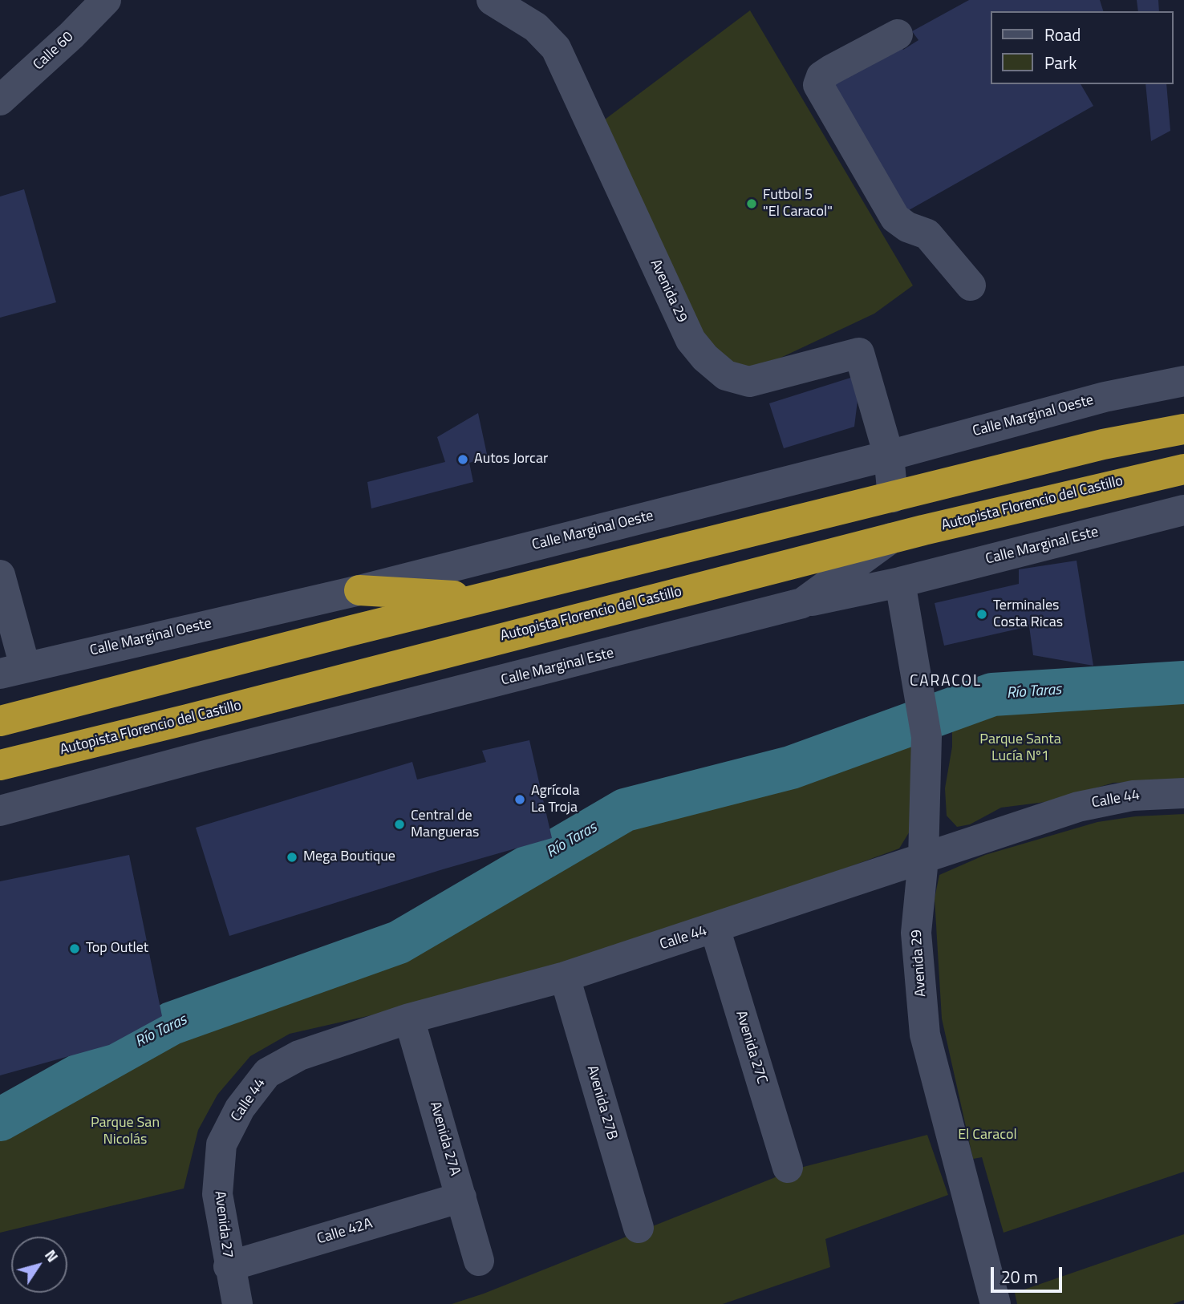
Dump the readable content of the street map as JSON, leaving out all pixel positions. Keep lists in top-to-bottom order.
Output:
{
  "streets": {
    "highway": ["Autopista Florencio del Castillo"],
    "street": [
      "Calle 60",
      "Avenida 29",
      "Calle Marginal Oeste",
      "Calle Marginal Este",
      "Calle 44",
      "Avenida 27C",
      "Avenida 27B",
      "Avenida 27A",
      "Avenida 27",
      "Calle 42A"
    ]
  },
  "crossings": [
    ["Avenida 29", "Calle Marginal Oeste"],
    ["Avenida 29", "Calle Marginal Este"],
    ["Avenida 29", "Calle 44"],
    ["Autopista Florencio del Castillo", "Calle Marginal Este"],
    ["Calle 44", "Avenida 27C"],
    ["Calle 44", "Avenida 27B"],
    ["Calle 44", "Avenida 27A"],
    ["Calle 44", "Avenida 27"],
    ["Avenida 27A", "Calle 42A"],
    ["Avenida 27", "Calle 42A"]
  ],
  "districts": ["CARACOL"],
  "water": ["Río Taras"],
  "parks": ["Parque Santa Lucía Nº1", "Parque San Nicolás", "El Caracol"],
  "places": [
    "Futbol 5 \"El Caracol\"",
    "Autos Jorcar",
    "Terminales Costa Ricas",
    "Agrícola La Troja",
    "Central de Mangueras",
    "Mega Boutique",
    "Top Outlet"
  ],
  "legend": ["Road", "Park"],
  "scale_bar": "20 m",
  "north": "top right"
}
